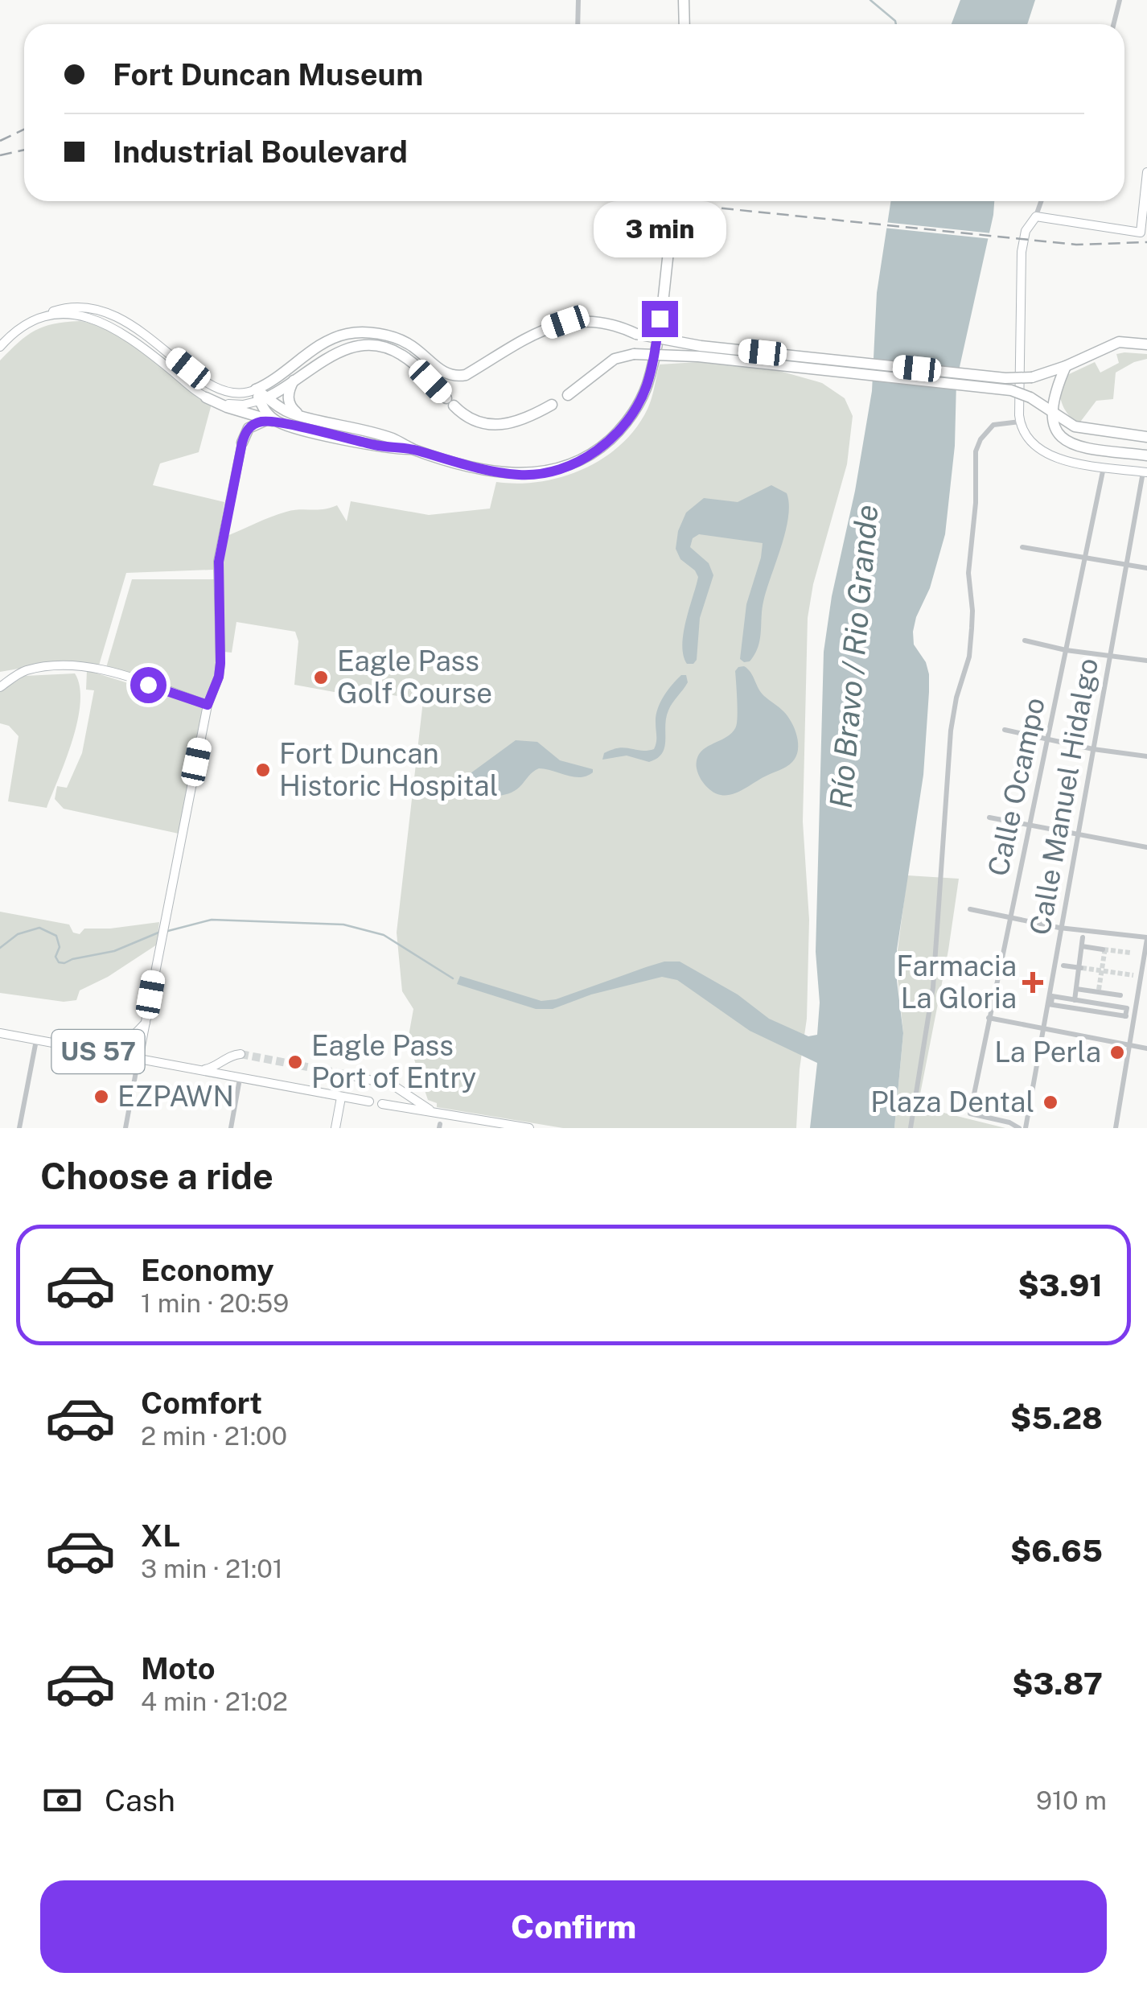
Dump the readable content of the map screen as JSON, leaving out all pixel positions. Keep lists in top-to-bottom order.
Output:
{
  "streets": {
    "street": ["Calle Ocampo", "Calle Manuel Hidalgo", "US 57"]
  },
  "crossings": [
    ["Calle Ocampo", "Calle Manuel Hidalgo"]
  ],
  "water": ["Río Bravo / Rio Grande"],
  "places": {
    "other": [
      "Eagle Pass Golf Course",
      "Fort Duncan Historic Hospital",
      "La Perla",
      "Eagle Pass Port of Entry",
      "EZPAWN",
      "Plaza Dental"
    ],
    "health": ["Farmacia La Gloria"]
  },
  "page": {
    "banner": ["Fort Duncan Museum", "Industrial Boulevard"],
    "bubble": "3 min",
    "heading": "Choose a ride",
    "list": [
      {
        "name": "Economy",
        "note": "1 min · 20:59",
        "value": "$3.91"
      },
      {
        "name": "Comfort",
        "note": "2 min · 21:00",
        "value": "$5.28"
      },
      {
        "name": "XL",
        "note": "3 min · 21:01",
        "value": "$6.65"
      },
      {
        "name": "Moto",
        "note": "4 min · 21:02",
        "value": "$3.87"
      }
    ],
    "pay": ["Cash", "910 m"],
    "buttons": "Confirm"
  }
}
